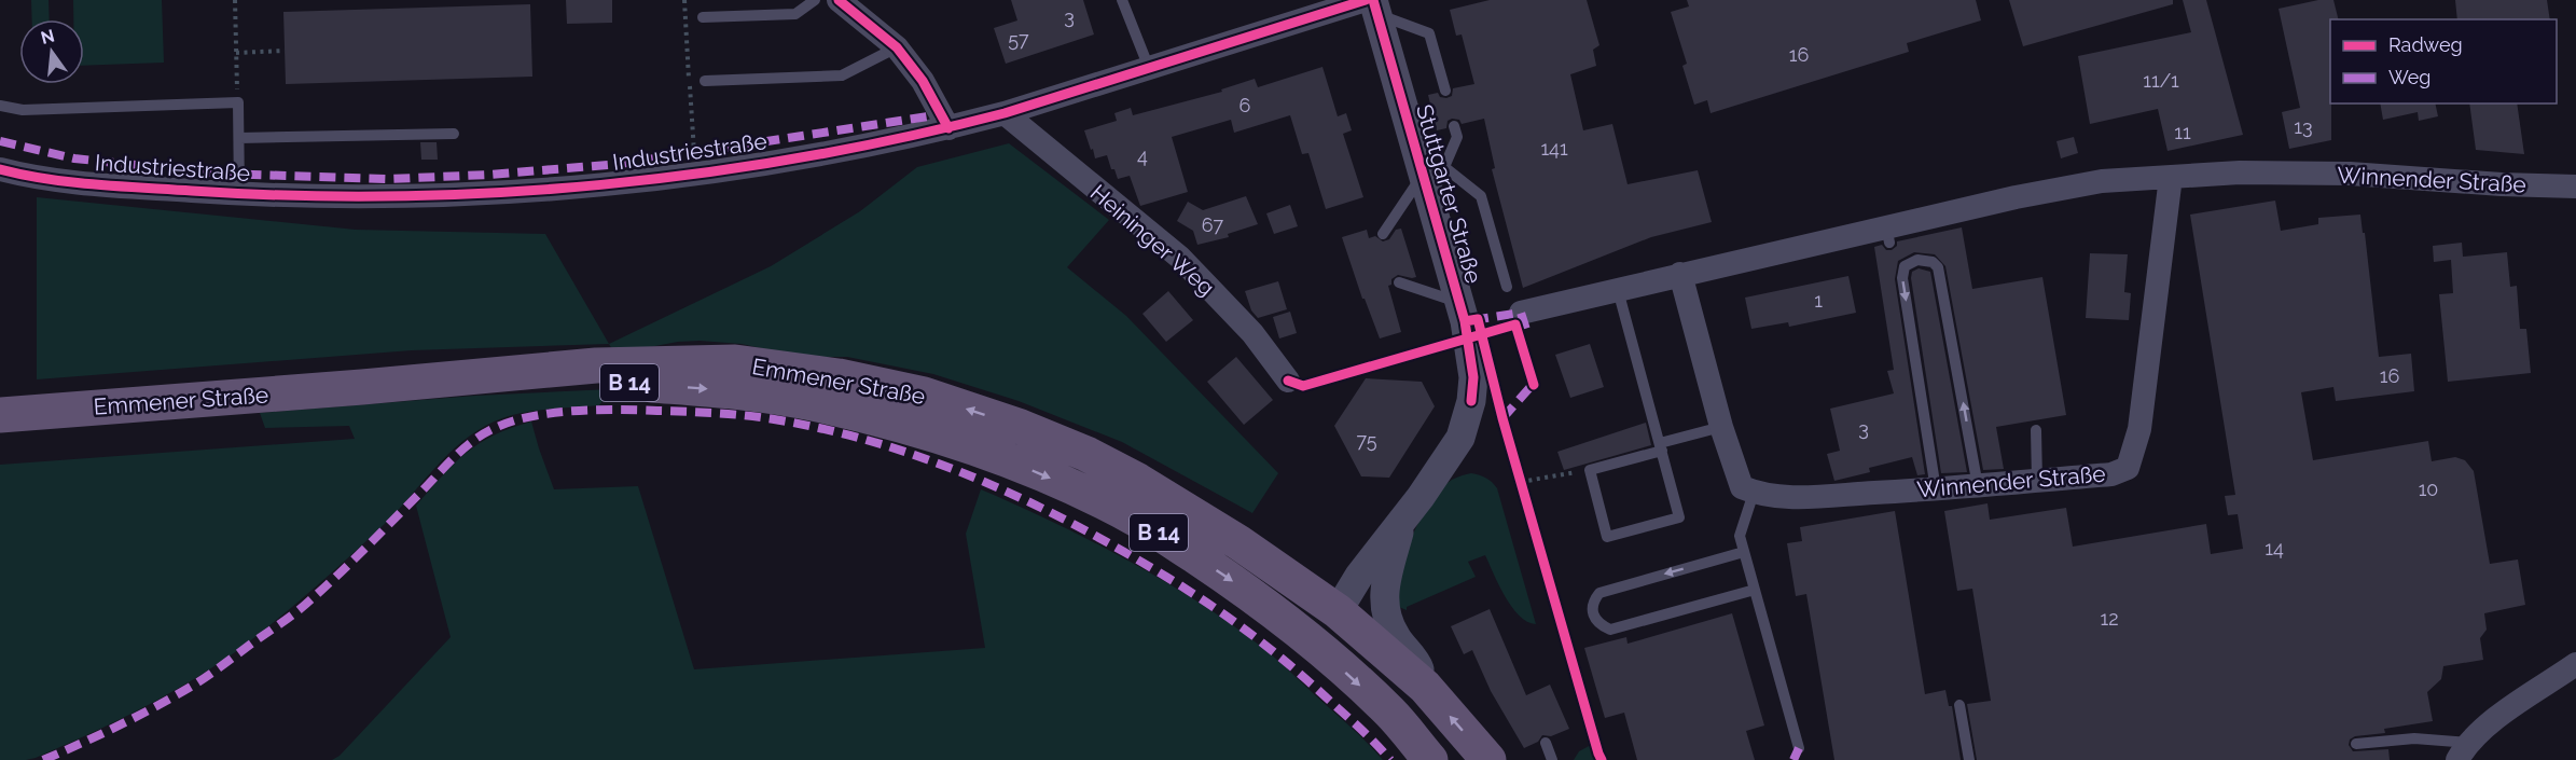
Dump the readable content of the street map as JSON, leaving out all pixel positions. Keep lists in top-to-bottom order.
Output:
{
  "streets": {
    "main road": ["Emmener Straße", "B 14"],
    "street": [
      "Industriestraße",
      "Winnender Straße",
      "Stuttgarter Straße",
      "Heininger Weg"
    ]
  },
  "crossings": [
    ["Industriestraße", "Stuttgarter Straße"],
    ["Industriestraße", "Heininger Weg"],
    ["Stuttgarter Straße", "Emmener Straße"],
    ["Stuttgarter Straße", "B 14"],
    ["Emmener Straße", "B 14"]
  ],
  "house_numbers": [
    "3",
    "57",
    "16",
    "11/1",
    "6",
    "13",
    "11",
    "141",
    "4",
    "67",
    "1",
    "16",
    "3",
    "75",
    "10",
    "14",
    "12"
  ],
  "legend": ["Radweg", "Weg"],
  "north": "top"
}
